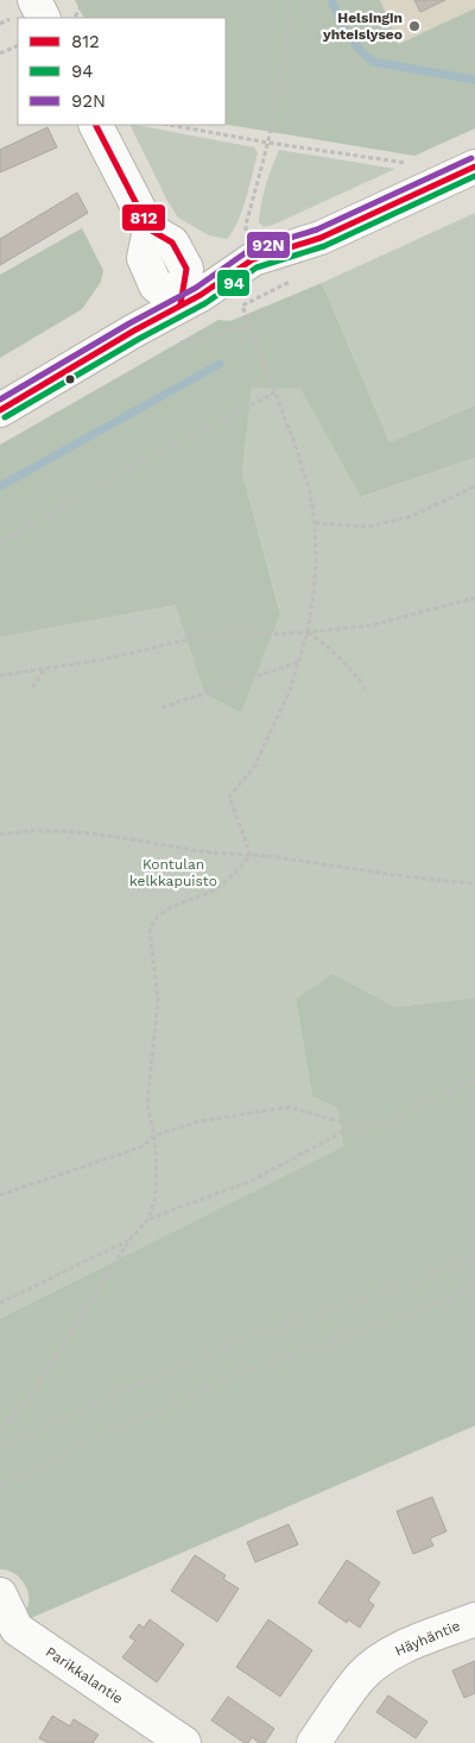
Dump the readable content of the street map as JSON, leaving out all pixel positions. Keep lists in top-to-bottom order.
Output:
{
  "streets": {
    "street": ["Häyhäntie", "Parikkalantie"]
  },
  "parks": ["Kontulan kelkkapuisto"],
  "places": ["Helsingin yhteislyseo"],
  "lines": ["transit line 812", "transit line 92N", "transit line 94"],
  "legend": ["812", "94", "92N"]
}
